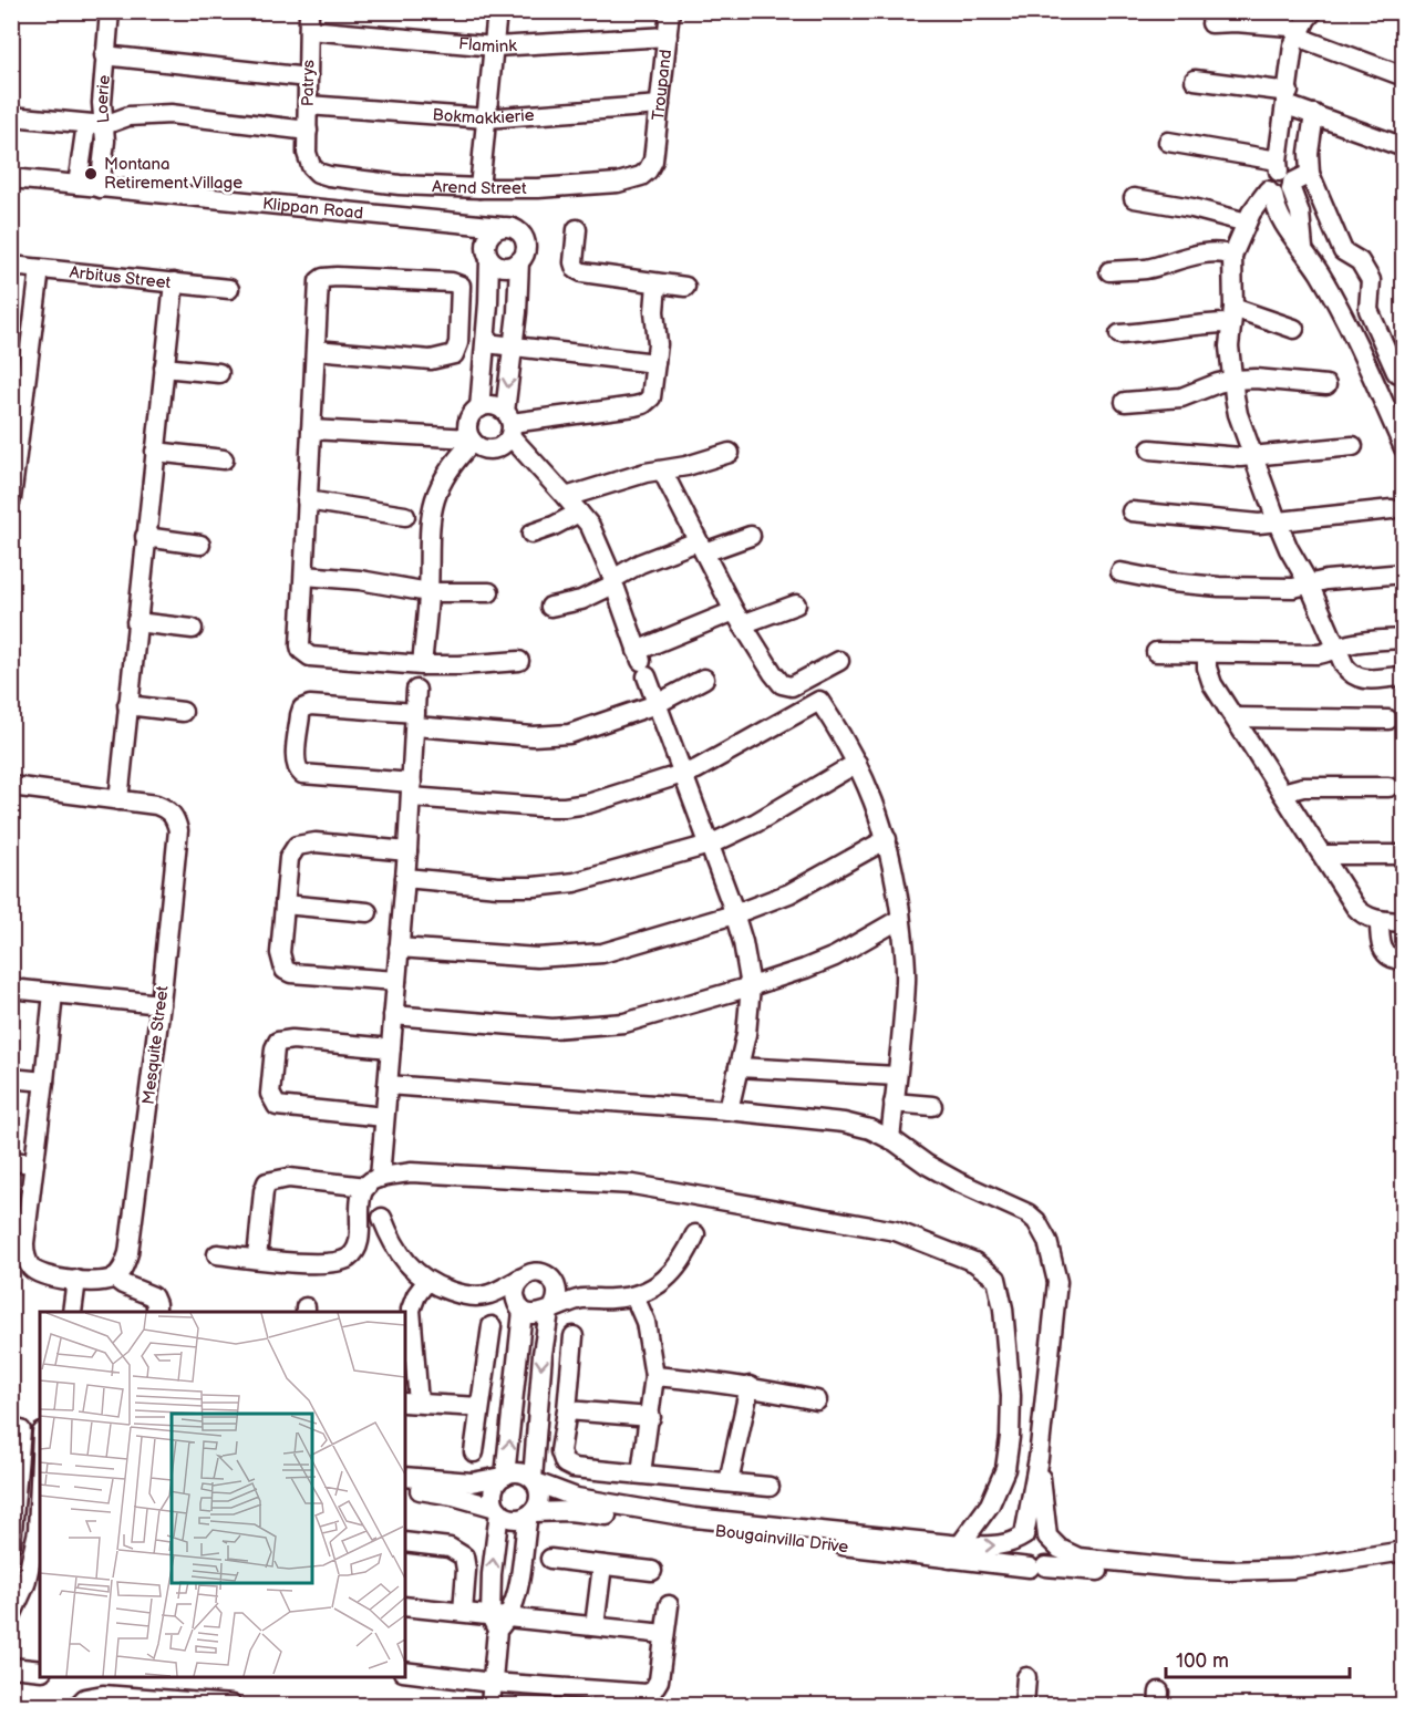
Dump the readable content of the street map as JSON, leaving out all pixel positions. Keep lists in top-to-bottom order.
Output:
{
  "streets": {
    "street": [
      "Flamink",
      "Patrys",
      "Troupand",
      "Loerie",
      "Bokmakkierie",
      "Arend Street",
      "Klippan Road",
      "Arbitus Street",
      "Mesquite Street",
      "Bougainvilla Drive"
    ]
  },
  "crossings": [
    ["Flamink", "Patrys"],
    ["Flamink", "Troupand"],
    ["Patrys", "Bokmakkierie"],
    ["Patrys", "Arend Street"],
    ["Troupand", "Bokmakkierie"],
    ["Troupand", "Arend Street"],
    ["Loerie", "Klippan Road"]
  ],
  "places": ["Montana Retirement Village"],
  "scale_bar": "100 m"
}
